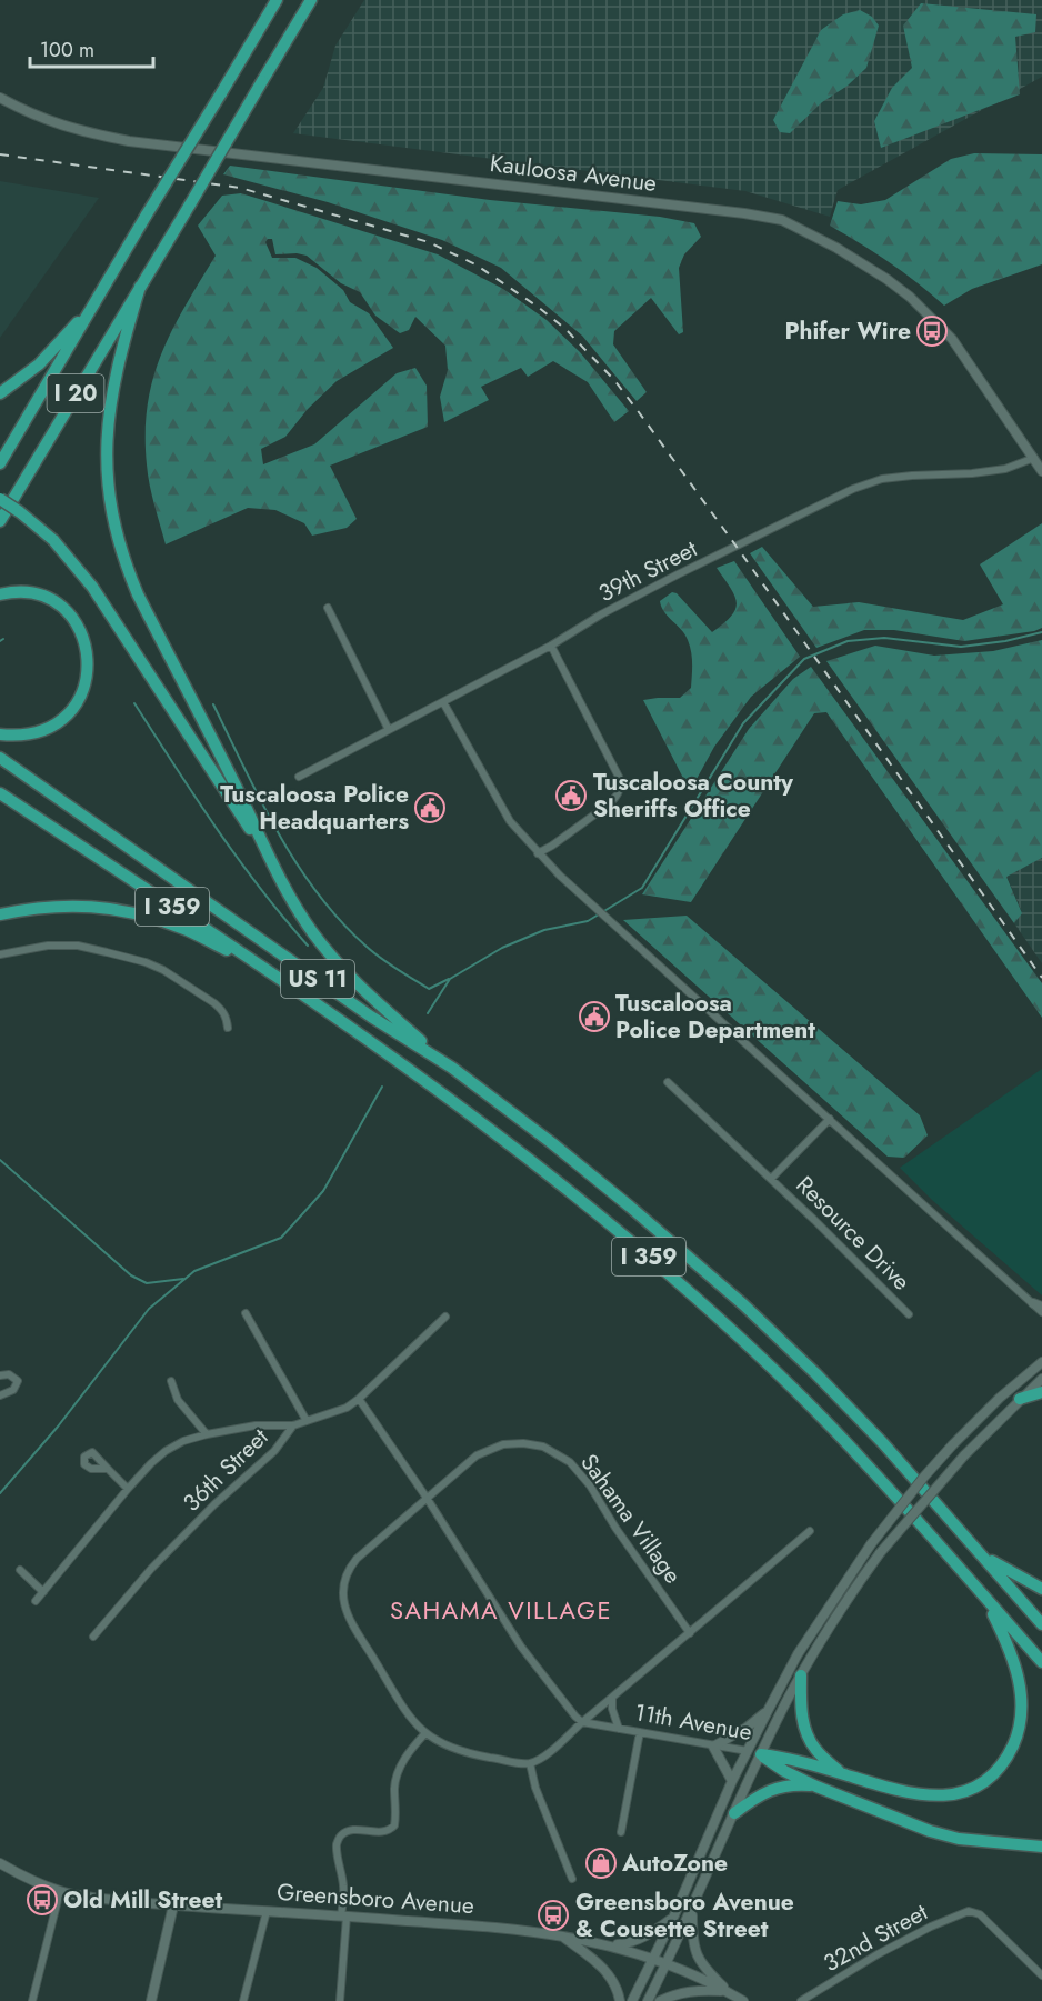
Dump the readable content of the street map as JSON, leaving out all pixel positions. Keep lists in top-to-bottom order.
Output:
{
  "streets": {
    "highway": ["I 20", "I 359", "US 11"],
    "main road": ["11th Avenue", "Greensboro Avenue"],
    "street": [
      "Kauloosa Avenue",
      "39th Street",
      "Resource Drive",
      "36th Street",
      "Sahama Village",
      "32nd Street"
    ]
  },
  "crossings": [
    ["Kauloosa Avenue", "39th Street"],
    ["I 359", "US 11"]
  ],
  "districts": ["SAHAMA VILLAGE"],
  "places": {
    "bus stop": ["Phifer Wire", "Old Mill Street", "Greensboro Avenue & Cousette Street"],
    "public building": ["Tuscaloosa County Sheriffs Office", "Tuscaloosa Police Headquarters", "Tuscaloosa Police Department"],
    "shop": ["AutoZone"]
  },
  "scale_bar": "100 m"
}
